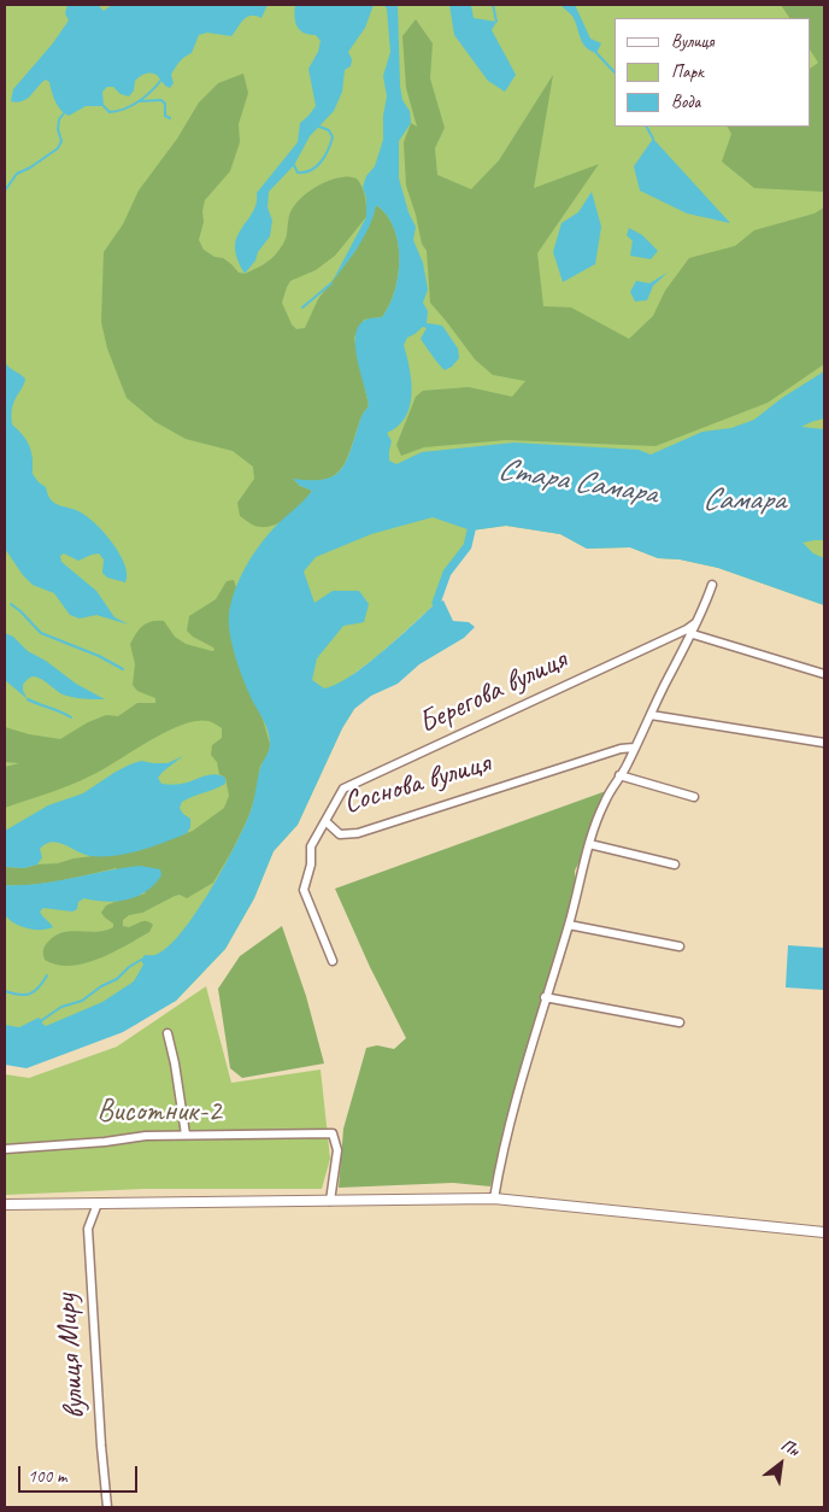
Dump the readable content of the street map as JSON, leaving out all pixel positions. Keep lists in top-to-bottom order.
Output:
{
  "streets": {
    "street": ["Берегова вулиця", "Соснова вулиця", "вулиця Миру"]
  },
  "crossings": [
    ["Берегова вулиця", "Соснова вулиця"]
  ],
  "water": ["Стара Самара", "Самара"],
  "parks": ["Висотник-2"],
  "legend": ["Вулиця", "Парк", "Вода"],
  "scale_bar": "100 m",
  "north": "top right"
}
